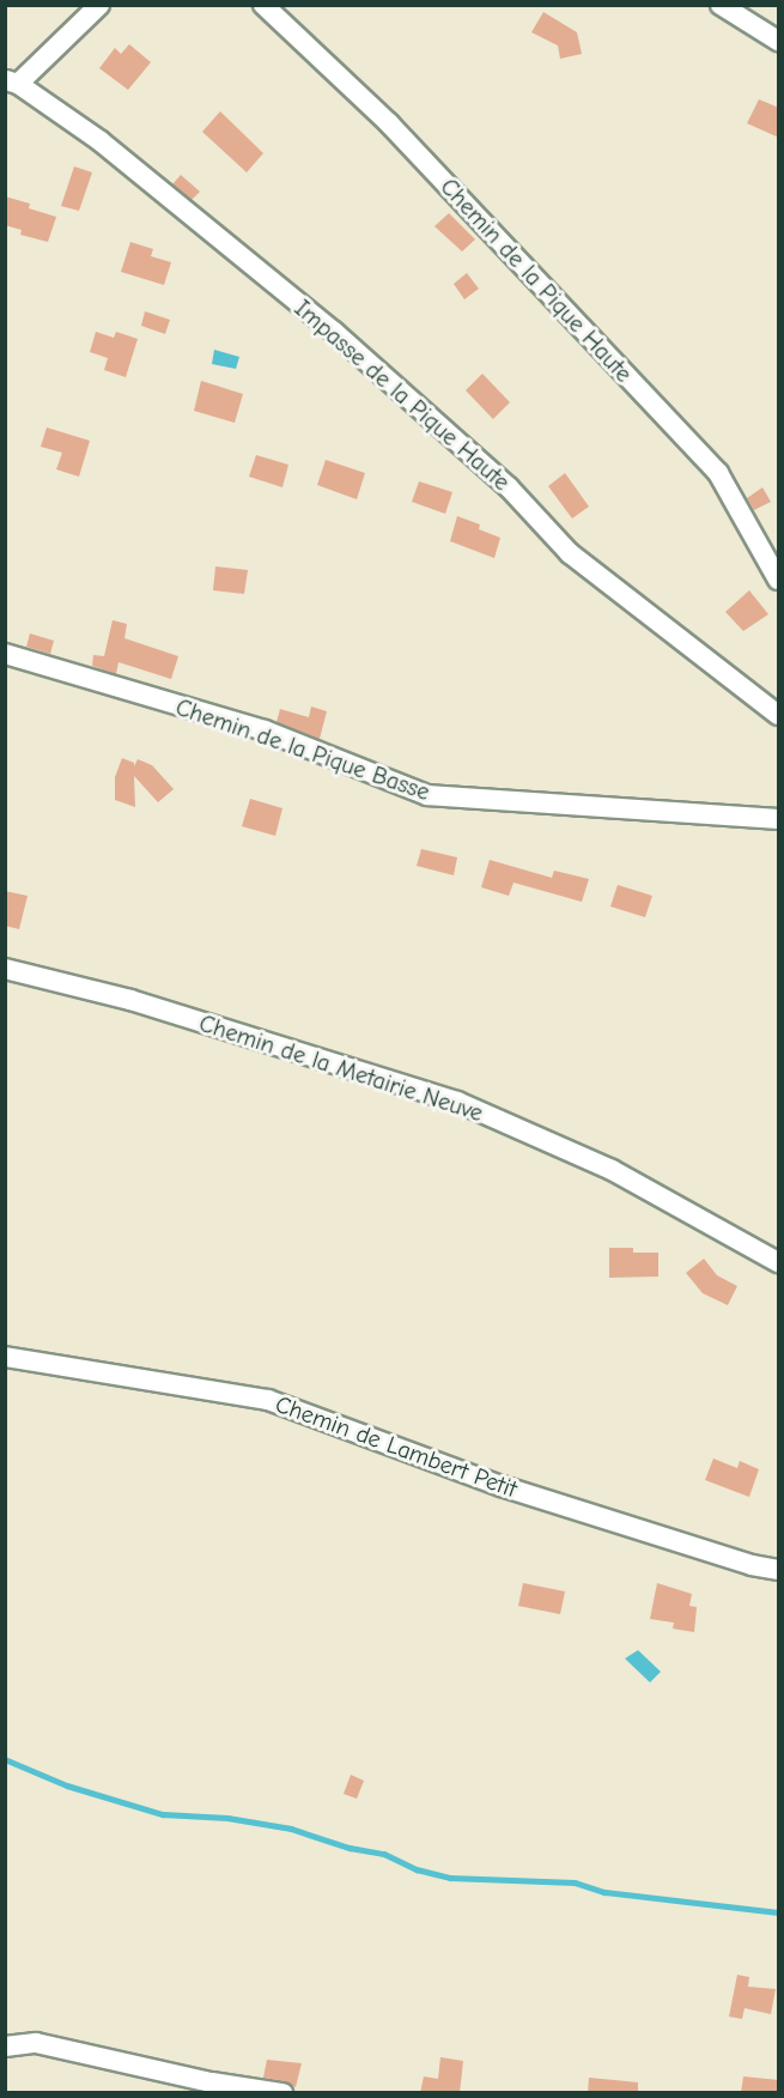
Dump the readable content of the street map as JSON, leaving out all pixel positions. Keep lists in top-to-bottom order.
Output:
{
  "streets": {
    "street": [
      "Chemin de la Pique Haute",
      "Impasse de la Pique Haute",
      "Chemin de la Pique Basse",
      "Chemin de la Metairie Neuve",
      "Chemin de Lambert Petit"
    ]
  }
}
